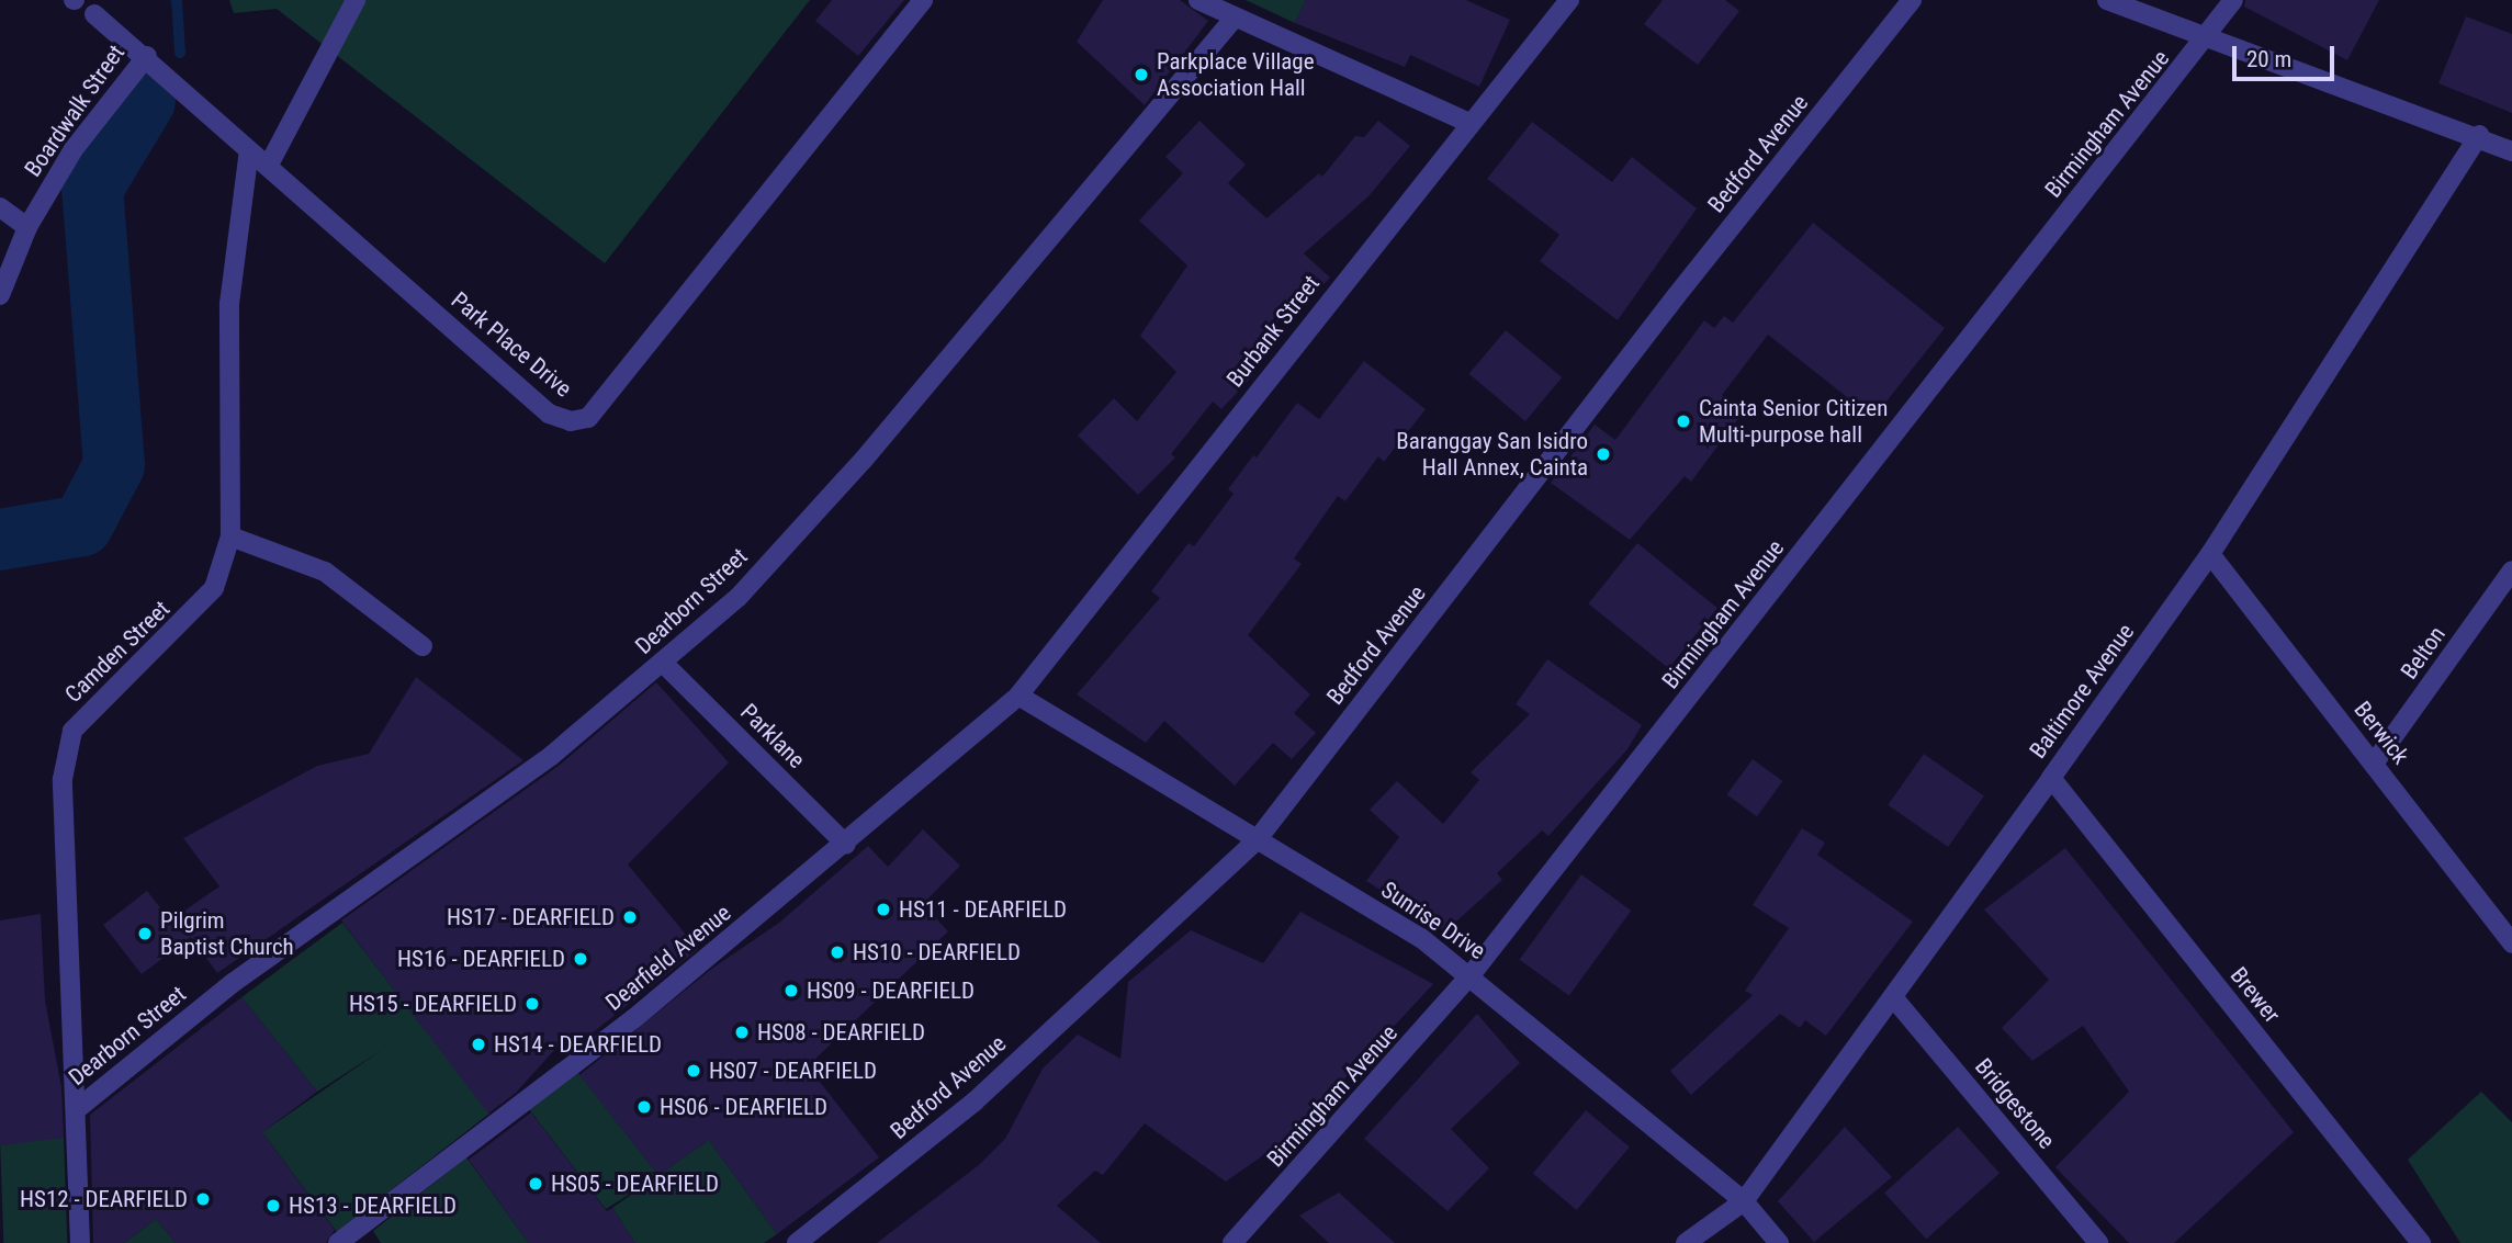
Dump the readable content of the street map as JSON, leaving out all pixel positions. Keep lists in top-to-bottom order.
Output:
{
  "streets": {
    "street": [
      "Boardwalk Street",
      "Birmingham Avenue",
      "Bedford Avenue",
      "Burbank Street",
      "Park Place Drive",
      "Dearborn Street",
      "Camden Street",
      "Belton",
      "Baltimore Avenue",
      "Berwick",
      "Parklane",
      "Sunrise Drive",
      "Dearfield Avenue",
      "Brewer",
      "Bridgestone"
    ]
  },
  "crossings": [
    ["Boardwalk Street", "Park Place Drive"],
    ["Birmingham Avenue", "Sunrise Drive"],
    ["Bedford Avenue", "Sunrise Drive"],
    ["Burbank Street", "Sunrise Drive"],
    ["Burbank Street", "Dearfield Avenue"],
    ["Park Place Drive", "Camden Street"],
    ["Dearborn Street", "Camden Street"],
    ["Dearborn Street", "Parklane"],
    ["Belton", "Berwick"],
    ["Baltimore Avenue", "Berwick"],
    ["Baltimore Avenue", "Sunrise Drive"],
    ["Baltimore Avenue", "Brewer"],
    ["Baltimore Avenue", "Bridgestone"],
    ["Parklane", "Dearfield Avenue"],
    ["Sunrise Drive", "Dearfield Avenue"]
  ],
  "places": [
    "Parkplace Village Association Hall",
    "Cainta Senior Citizen Multi-purpose hall",
    "Baranggay San Isidro Hall Annex, Cainta",
    "HS11 - DEARFIELD",
    "HS17 - DEARFIELD",
    "Pilgrim Baptist Church",
    "HS10 - DEARFIELD",
    "HS16 - DEARFIELD",
    "HS09 - DEARFIELD",
    "HS15 - DEARFIELD",
    "HS08 - DEARFIELD",
    "HS14 - DEARFIELD",
    "HS07 - DEARFIELD",
    "HS06 - DEARFIELD",
    "HS05 - DEARFIELD",
    "HS12 - DEARFIELD",
    "HS13 - DEARFIELD"
  ],
  "scale_bar": "20 m"
}
